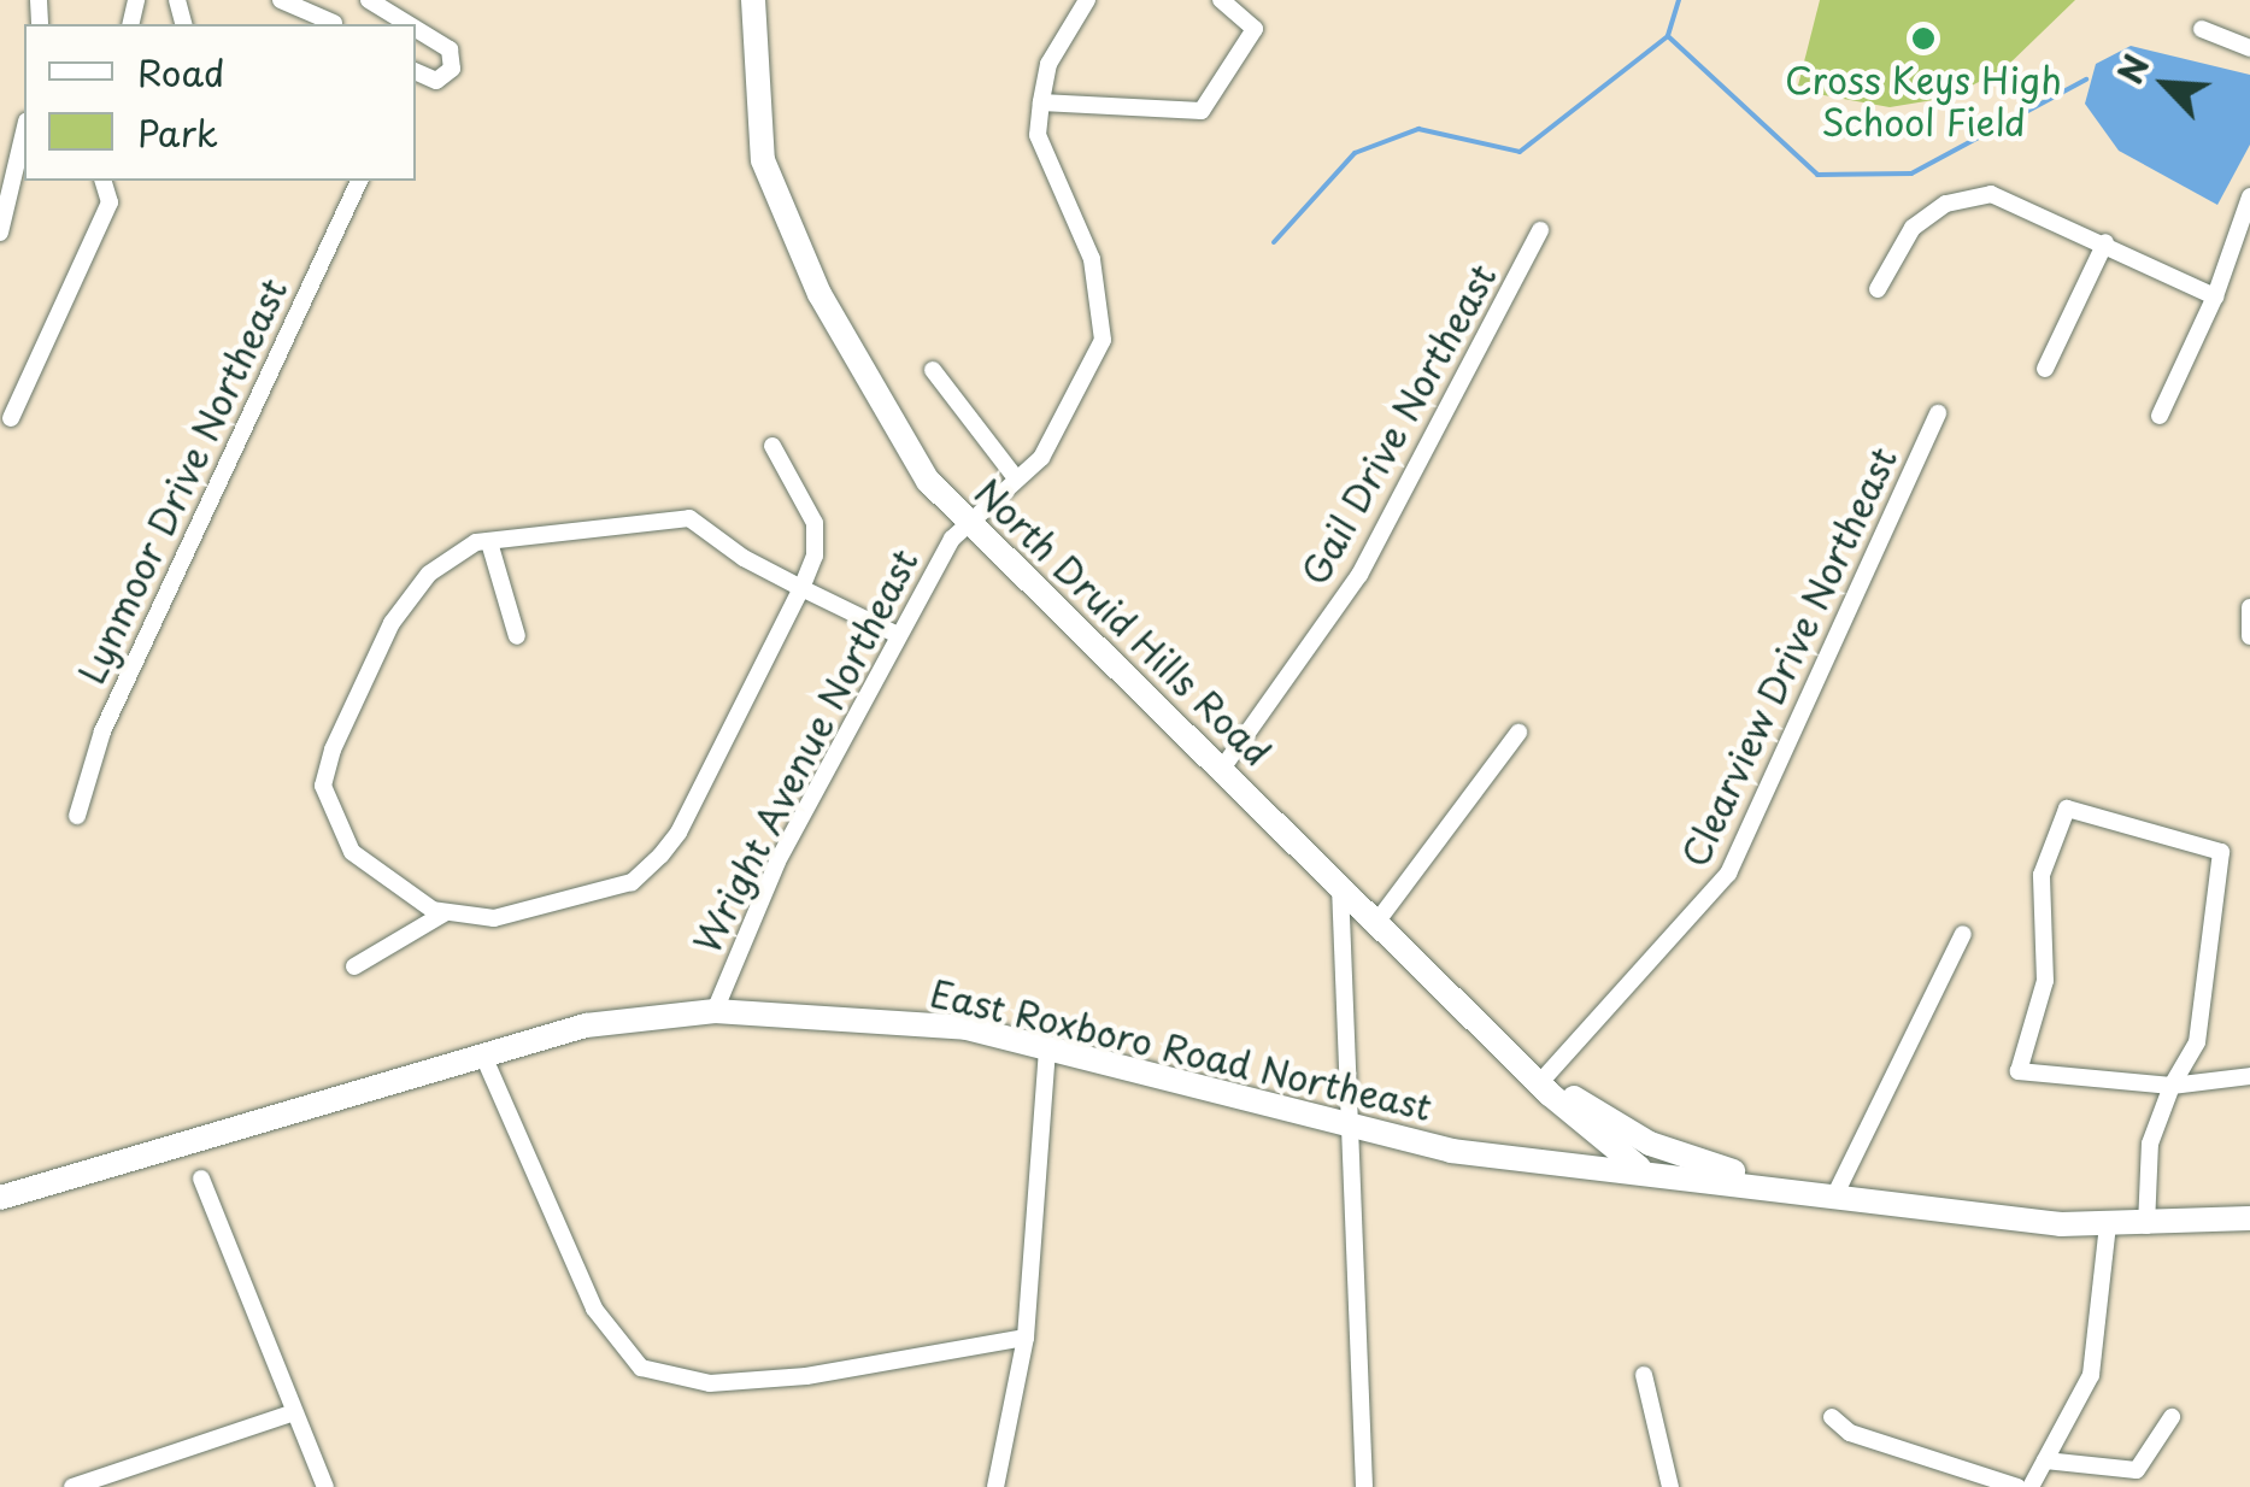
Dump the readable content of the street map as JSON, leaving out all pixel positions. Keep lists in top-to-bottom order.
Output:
{
  "streets": {
    "main road": ["North Druid Hills Road", "East Roxboro Road Northeast"],
    "street": [
      "Gail Drive Northeast",
      "Lynmoor Drive Northeast",
      "Clearview Drive Northeast",
      "Wright Avenue Northeast"
    ]
  },
  "crossings": [
    ["Gail Drive Northeast", "North Druid Hills Road"],
    ["North Druid Hills Road", "Clearview Drive Northeast"],
    ["North Druid Hills Road", "Wright Avenue Northeast"],
    ["North Druid Hills Road", "East Roxboro Road Northeast"],
    ["Wright Avenue Northeast", "East Roxboro Road Northeast"]
  ],
  "places": ["Cross Keys High School Field"],
  "legend": ["Road", "Park"],
  "north": "top left"
}
